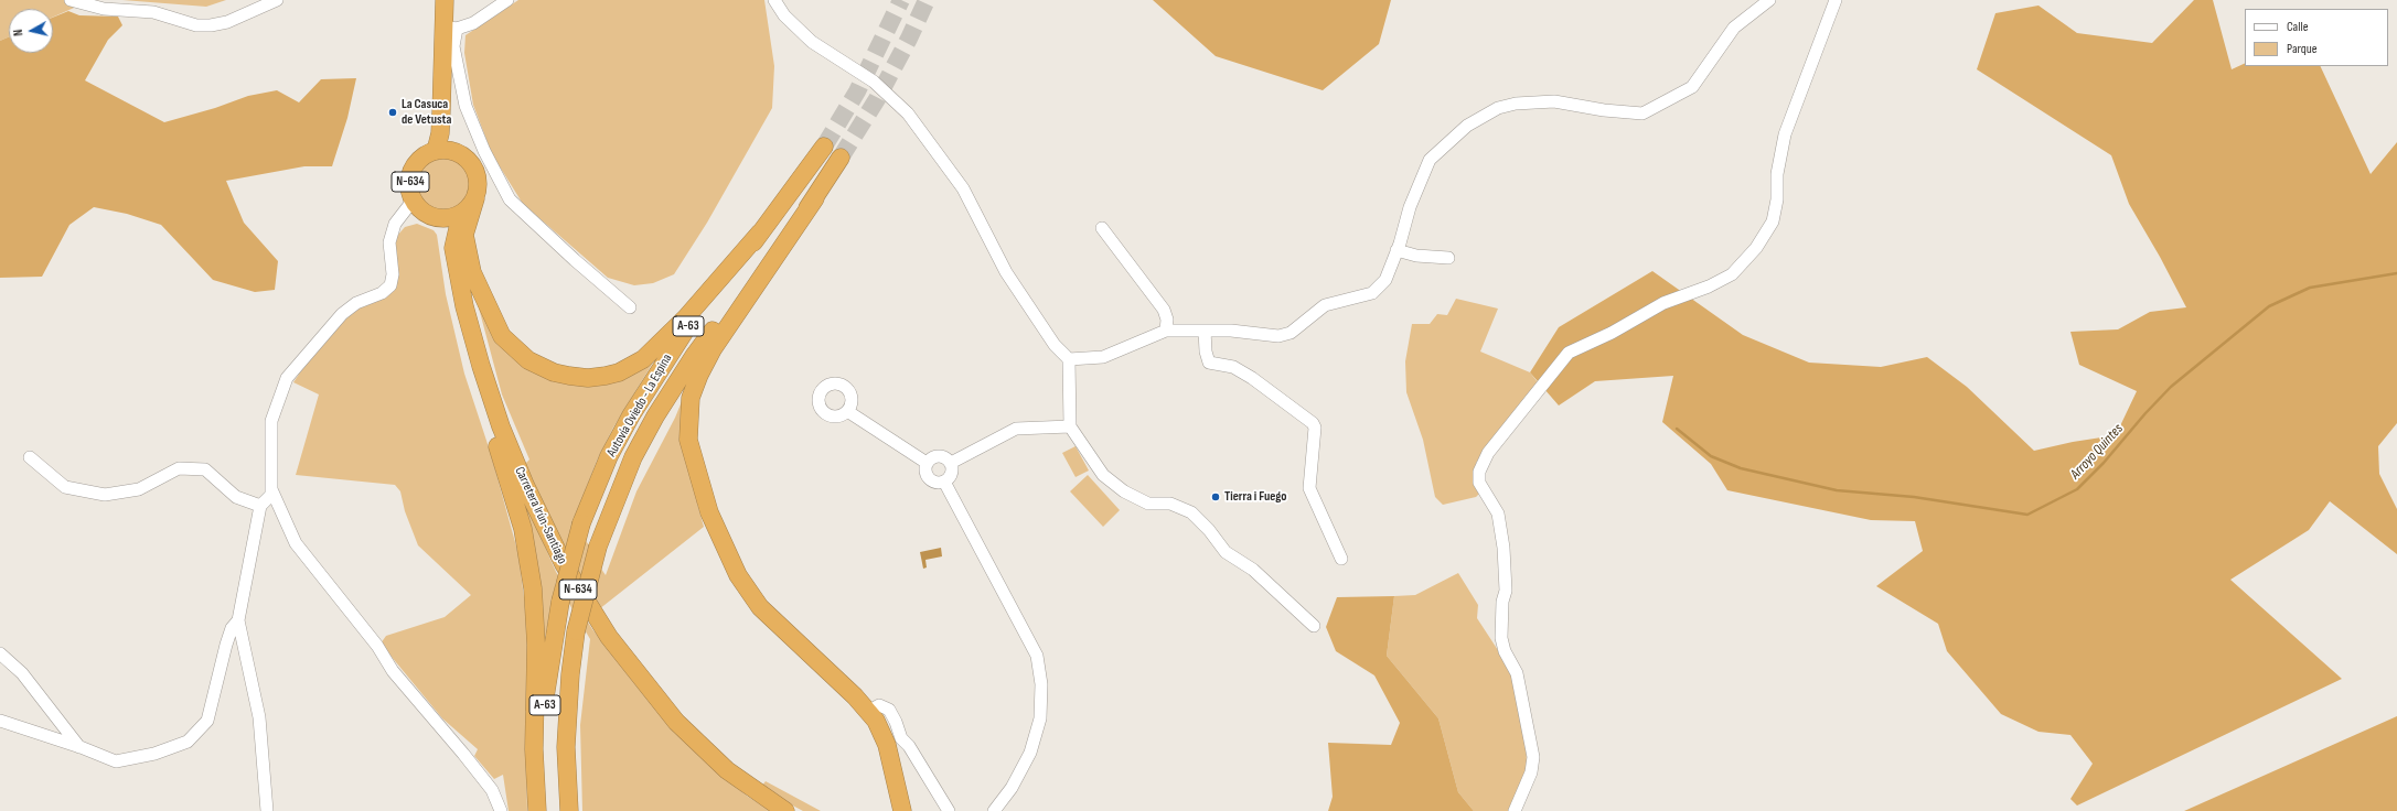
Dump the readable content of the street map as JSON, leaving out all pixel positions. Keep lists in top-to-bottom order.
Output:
{
  "streets": {
    "highway": [
      "N-634",
      "A-63",
      "Autovía Oviedo - La Espina",
      "Carretera Irún-Santiago"
    ]
  },
  "crossings": [
    ["N-634", "Carretera Irún-Santiago"]
  ],
  "water": ["Arroyo Quintes"],
  "places": ["La Casuca de Vetusta", "Tierra i Fuego"],
  "legend": ["Calle", "Parque"],
  "north": "left"
}
